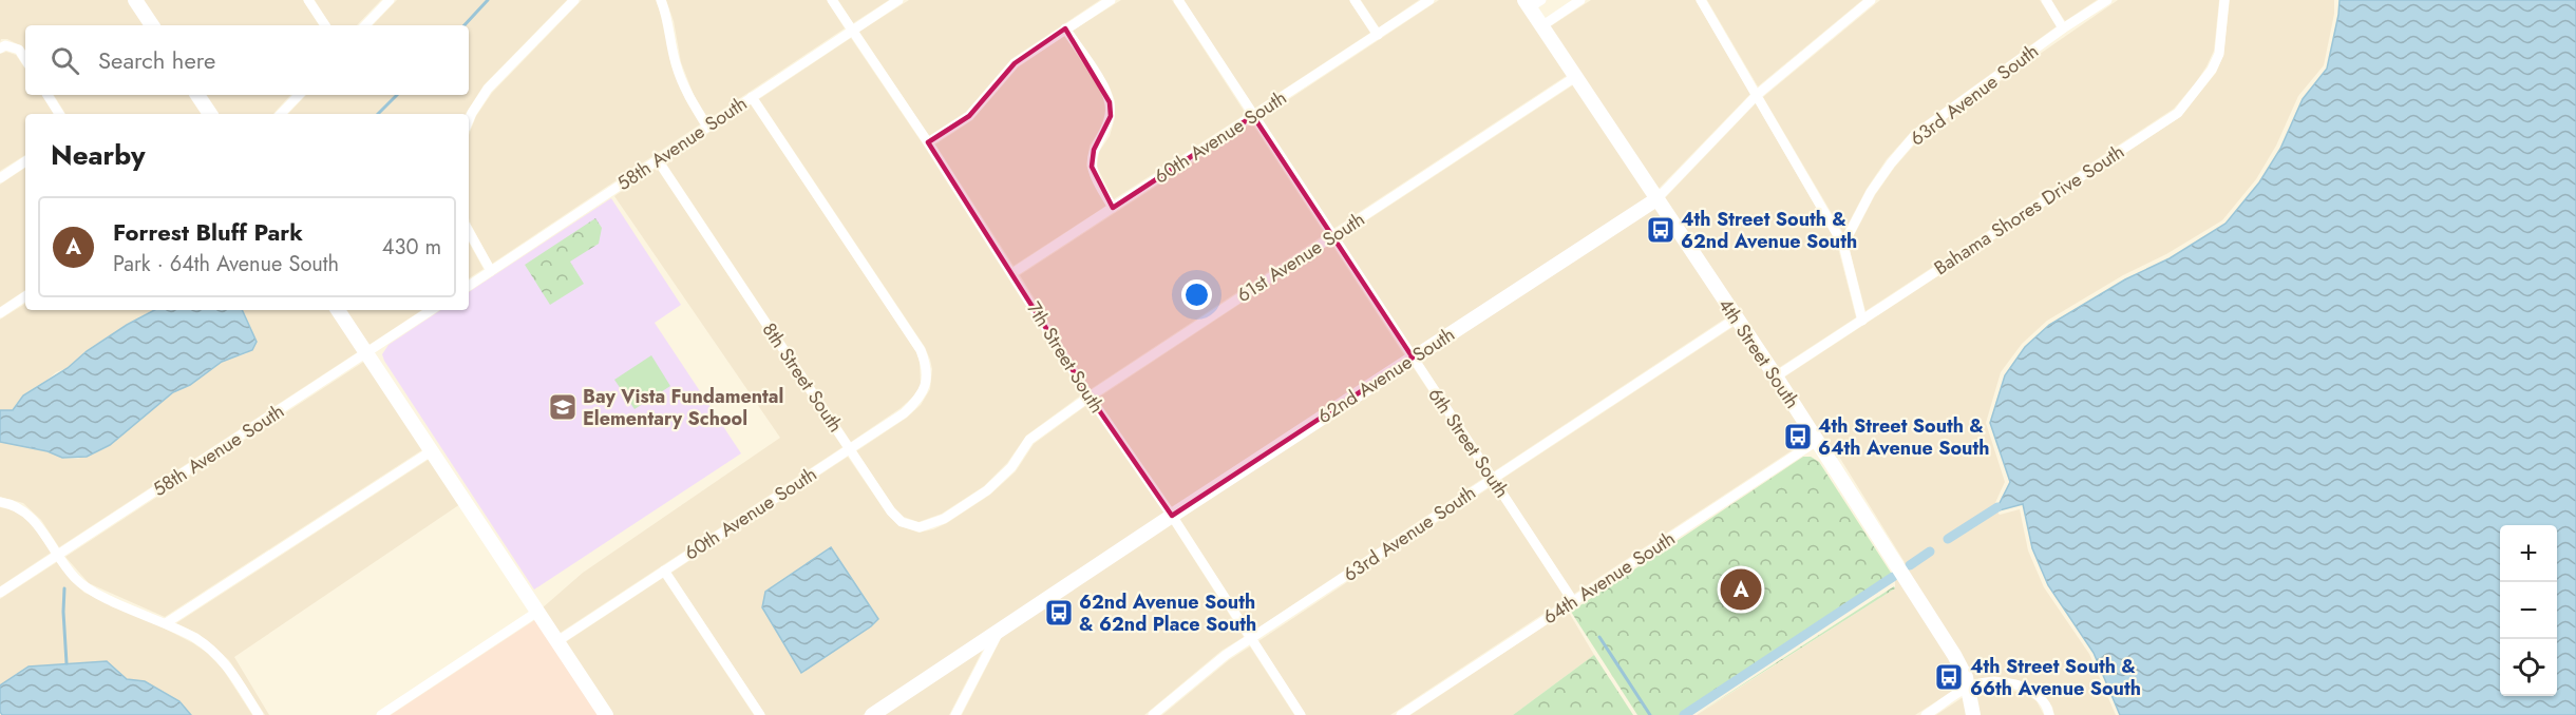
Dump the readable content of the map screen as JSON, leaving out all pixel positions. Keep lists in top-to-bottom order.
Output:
{
  "streets": {
    "street": [
      "63rd Avenue South",
      "60th Avenue South",
      "58th Avenue South",
      "Bahama Shores Drive South",
      "61st Avenue South",
      "4th Street South",
      "7th Street South",
      "62nd Avenue South",
      "8th Street South",
      "6th Street South",
      "64th Avenue South"
    ]
  },
  "crossings": [
    ["63rd Avenue South", "4th Street South"],
    ["63rd Avenue South", "7th Street South"],
    ["63rd Avenue South", "6th Street South"],
    ["60th Avenue South", "58th Avenue South"],
    ["60th Avenue South", "7th Street South"],
    ["60th Avenue South", "8th Street South"],
    ["60th Avenue South", "6th Street South"],
    ["58th Avenue South", "7th Street South"],
    ["58th Avenue South", "8th Street South"],
    ["Bahama Shores Drive South", "4th Street South"],
    ["61st Avenue South", "4th Street South"],
    ["61st Avenue South", "7th Street South"],
    ["61st Avenue South", "8th Street South"],
    ["61st Avenue South", "6th Street South"],
    ["4th Street South", "62nd Avenue South"],
    ["4th Street South", "64th Avenue South"],
    ["7th Street South", "62nd Avenue South"],
    ["62nd Avenue South", "6th Street South"],
    ["6th Street South", "64th Avenue South"]
  ],
  "places": {
    "bus stop": [
      "4th Street South & 62nd Avenue South",
      "4th Street South & 64th Avenue South",
      "62nd Avenue South & 62nd Place South",
      "4th Street South & 66th Avenue South"
    ],
    "school or university": ["Bay Vista Fundamental Elementary School"]
  },
  "page": {
    "search": "Search here",
    "heading": "Nearby",
    "list": [
      {
        "mark": "A",
        "name": "Forrest Bluff Park",
        "note": "Park · 64th Avenue South",
        "value": "430 m"
      }
    ],
    "map_buttons": ["+", "−"],
    "pins": "A"
  }
}
